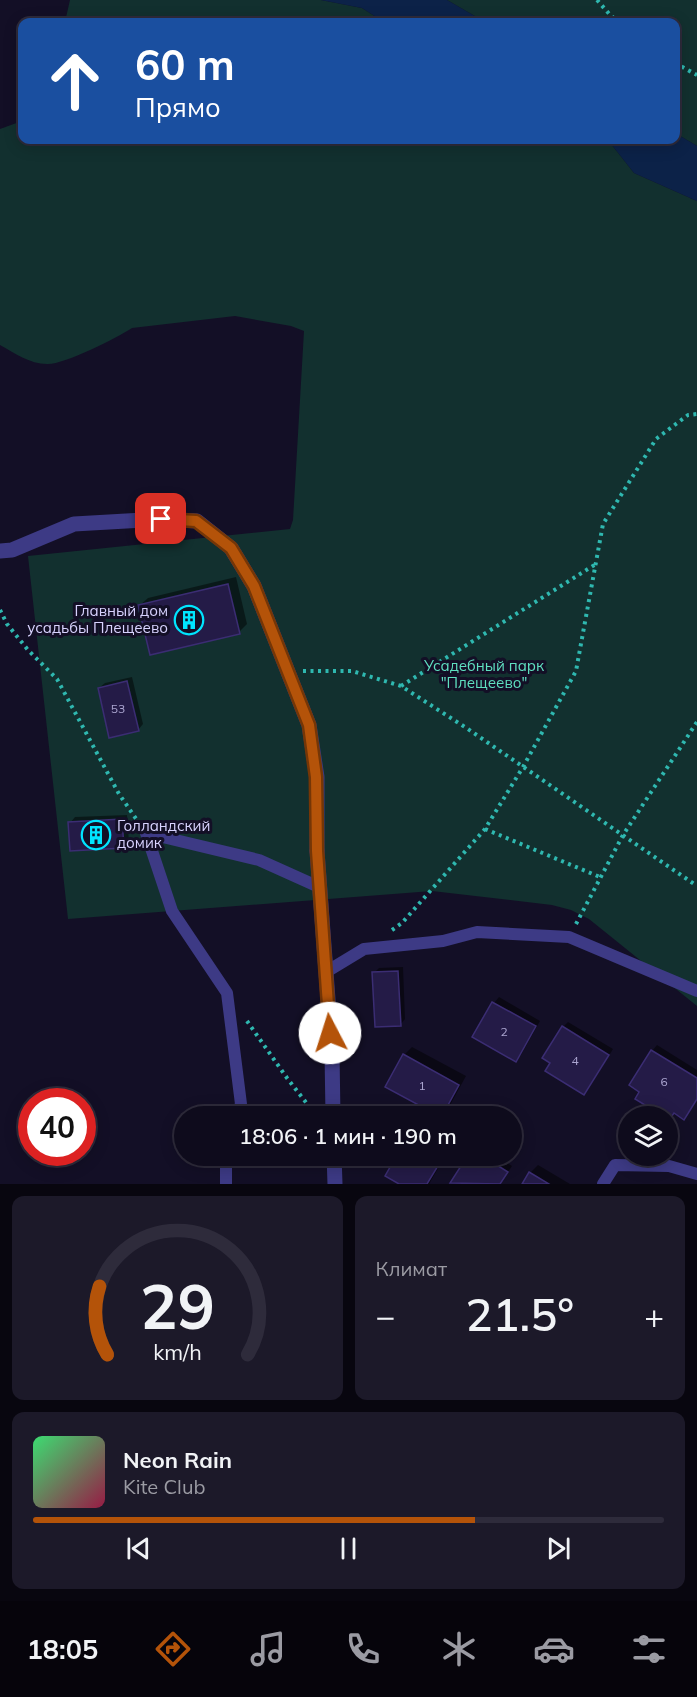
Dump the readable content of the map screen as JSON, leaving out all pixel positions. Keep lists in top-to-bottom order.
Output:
{
  "parks": ["Усадебный парк \"Плещеево\""],
  "places": {
    "building": ["Главный дом усадьбы Плещеево", "Голландский домик"]
  },
  "house_numbers": [
    "53",
    "2",
    "4",
    "6",
    "1"
  ],
  "page": {
    "turn": ["60 m", "Прямо"],
    "limit": "40",
    "trip": "18:06 · 1 мин · 190 m",
    "tile": "Климат",
    "heat": ["−", "21.5°", "+"],
    "song": ["Neon Rain", "Kite Club"],
    "tabs": "18:05",
    "gauge": ["29", "km/h"]
  }
}
